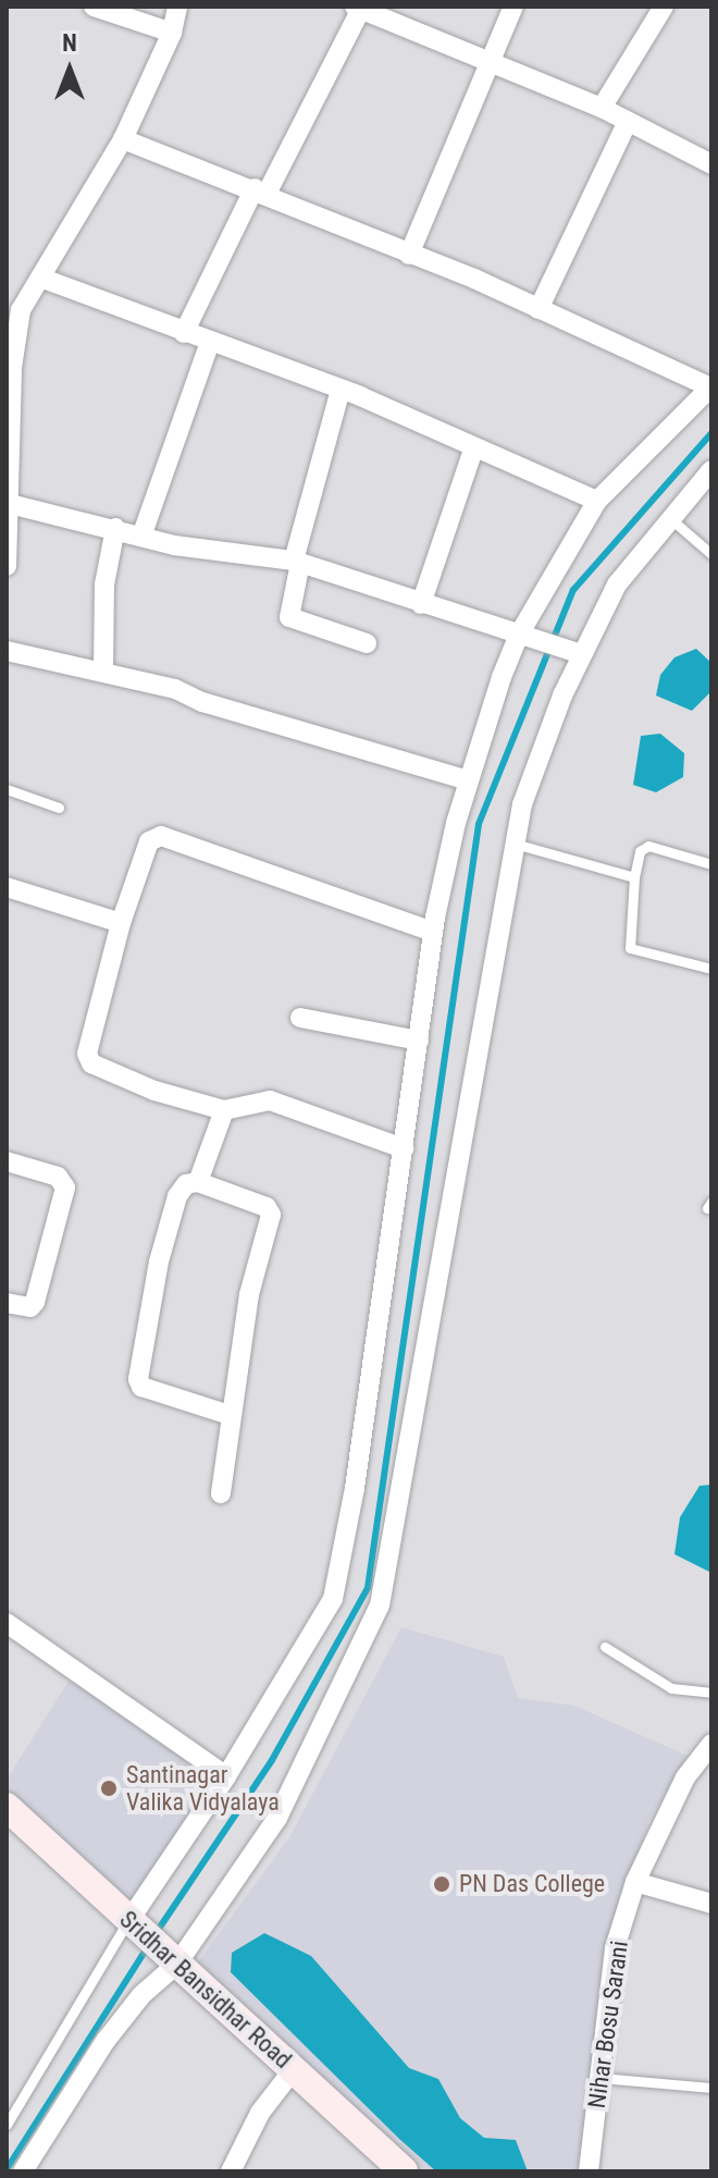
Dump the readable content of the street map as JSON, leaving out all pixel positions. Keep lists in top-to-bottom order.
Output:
{
  "streets": {
    "street": ["Sridhar Bansidhar Road", "Nihar Bosu Sarani"]
  },
  "places": ["Santinagar Valika Vidyalaya", "PN Das College"],
  "north": "top"
}
